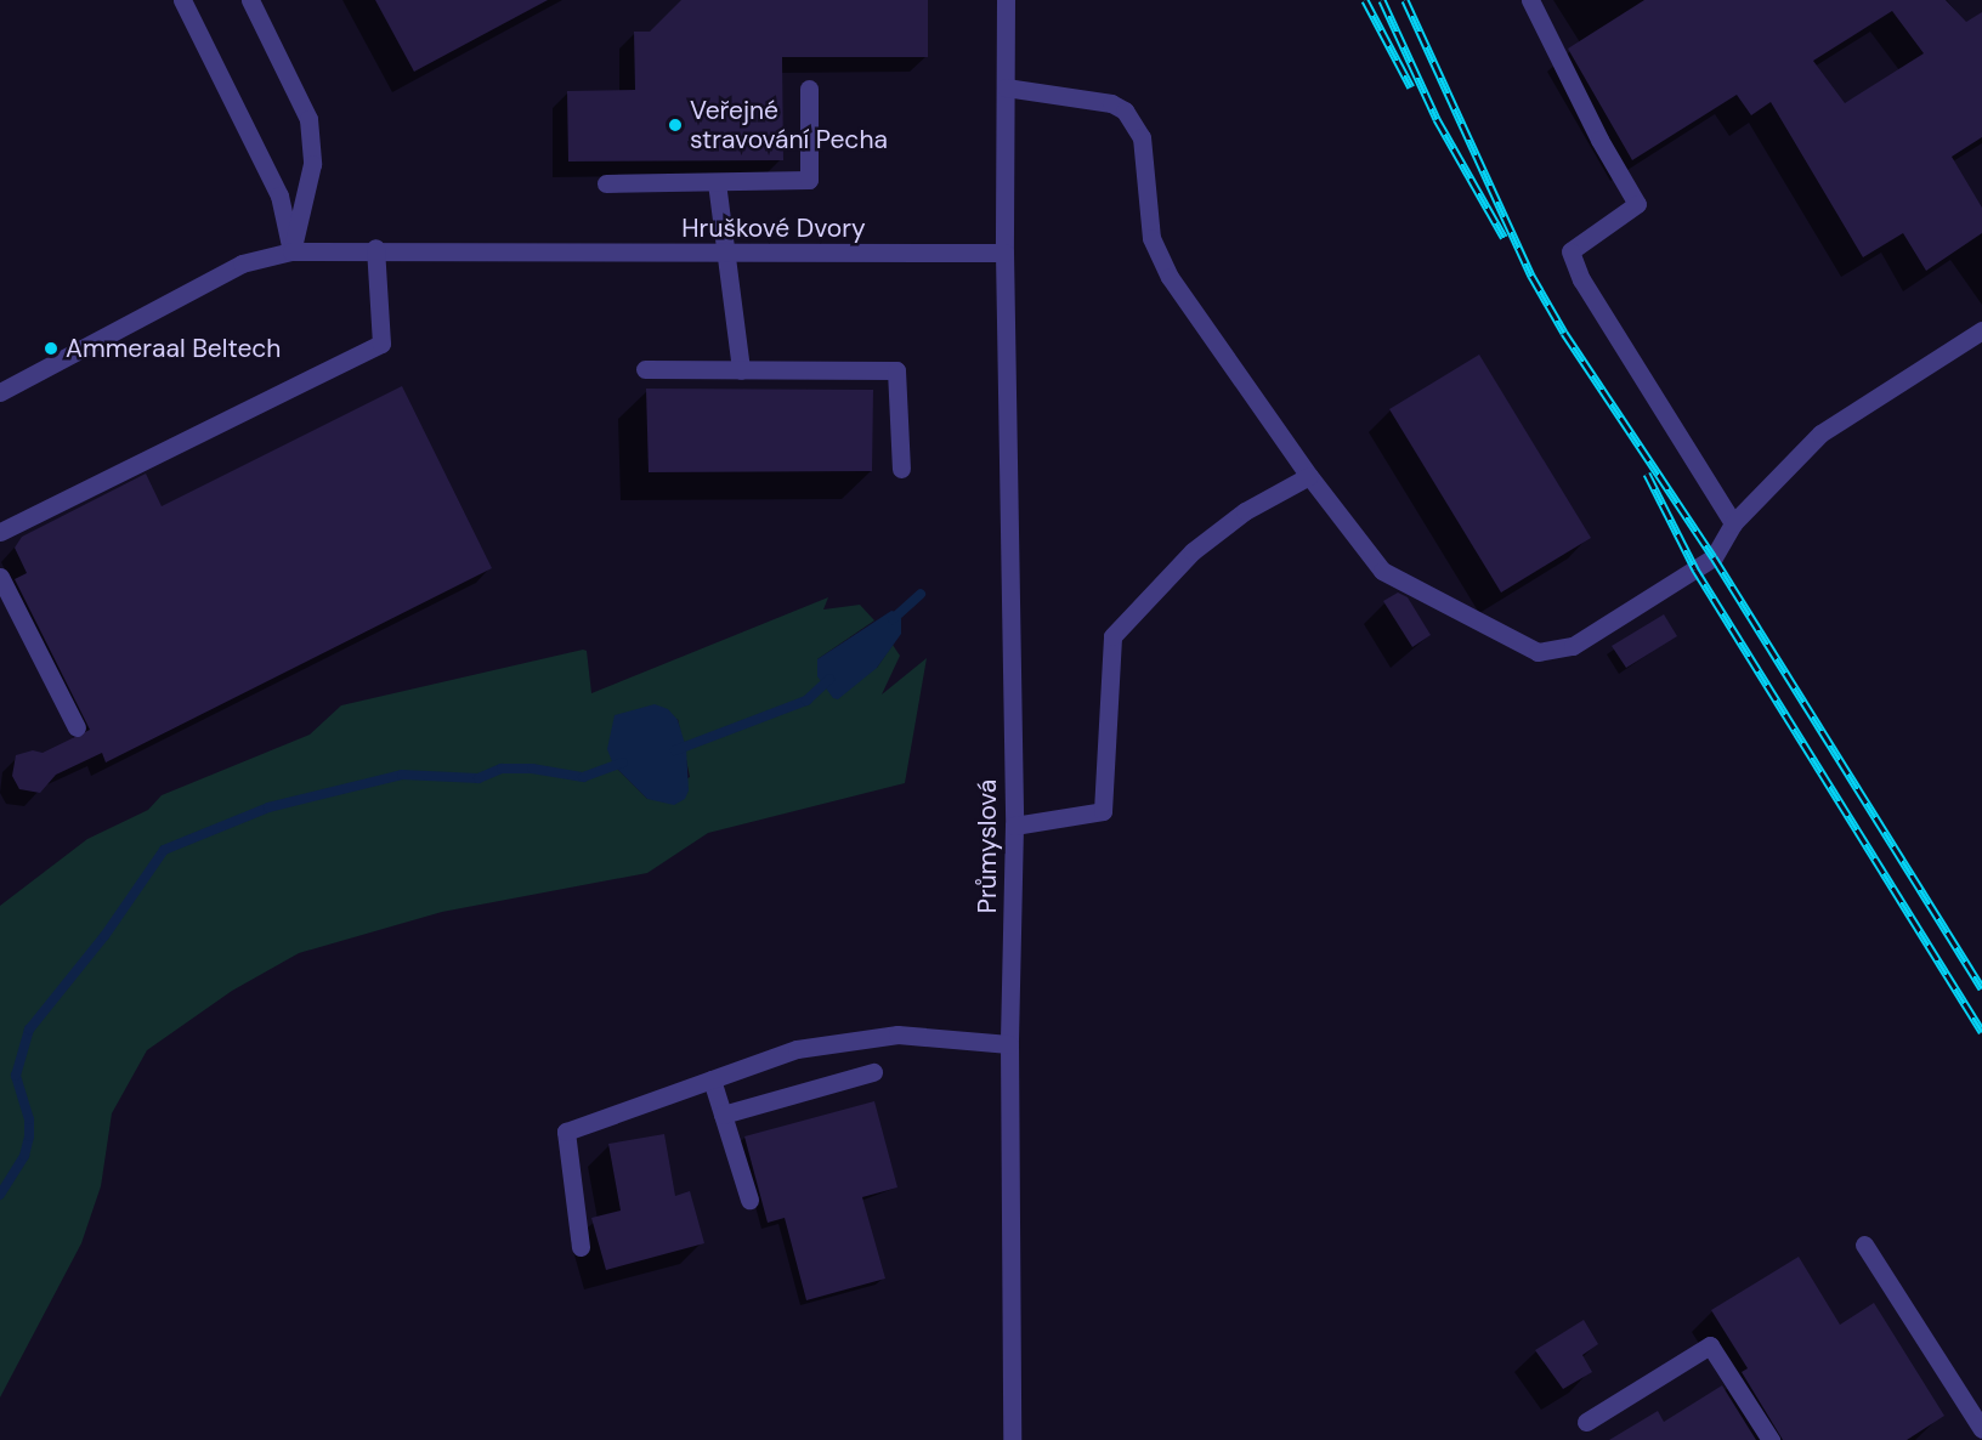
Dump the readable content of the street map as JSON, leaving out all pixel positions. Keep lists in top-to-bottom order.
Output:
{
  "streets": {
    "street": ["Hruškové Dvory", "Průmyslová"]
  },
  "crossings": [
    ["Hruškové Dvory", "Průmyslová"]
  ],
  "places": ["Veřejné stravování Pecha", "Ammeraal Beltech"]
}
